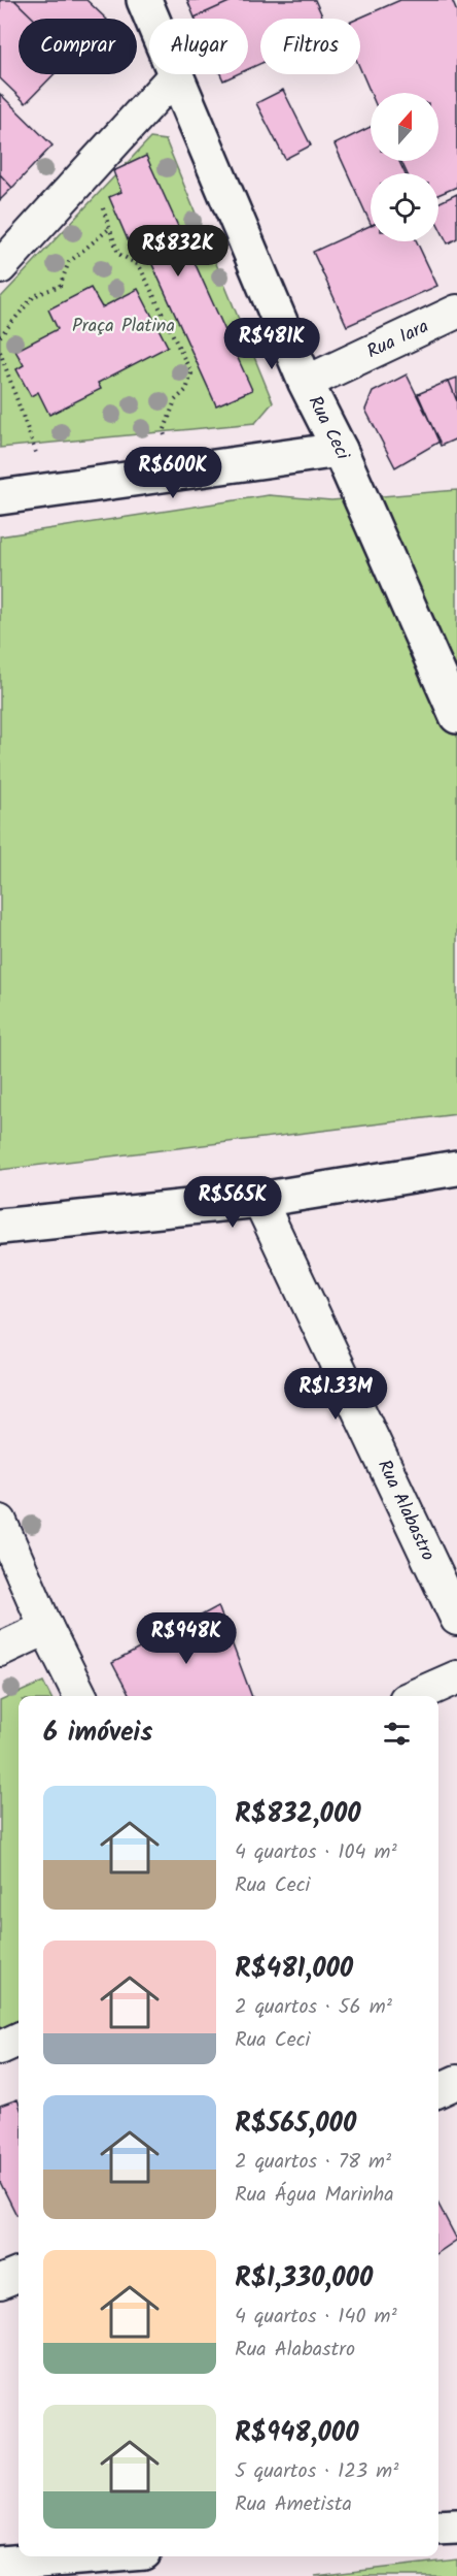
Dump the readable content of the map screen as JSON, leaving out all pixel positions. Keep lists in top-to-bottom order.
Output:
{
  "streets": {
    "main road": ["Rua Ceci"],
    "street": ["Rua Iara", "Rua Alabastro"]
  },
  "crossings": [
    ["Rua Iara", "Rua Ceci"]
  ],
  "parks": ["Praça Platina"],
  "north": "top",
  "page": {
    "chip": ["Comprar", "Alugar", "Filtros"],
    "price": [
      "R$832K",
      "R$481K",
      "R$600K",
      "R$565K",
      "R$1.33M",
      "R$948K"
    ],
    "heading": "6 imóveis",
    "list": [
      {
        "name": "R$832,000",
        "note": "4 quartos · 104 m² · Rua Ceci"
      },
      {
        "name": "R$481,000",
        "note": "2 quartos · 56 m² · Rua Ceci"
      },
      {
        "name": "R$565,000",
        "note": "2 quartos · 78 m² · Rua Água Marinha"
      },
      {
        "name": "R$1,330,000",
        "note": "4 quartos · 140 m² · Rua Alabastro"
      },
      {
        "name": "R$948,000",
        "note": "5 quartos · 123 m² · Rua Ametista"
      }
    ]
  }
}
